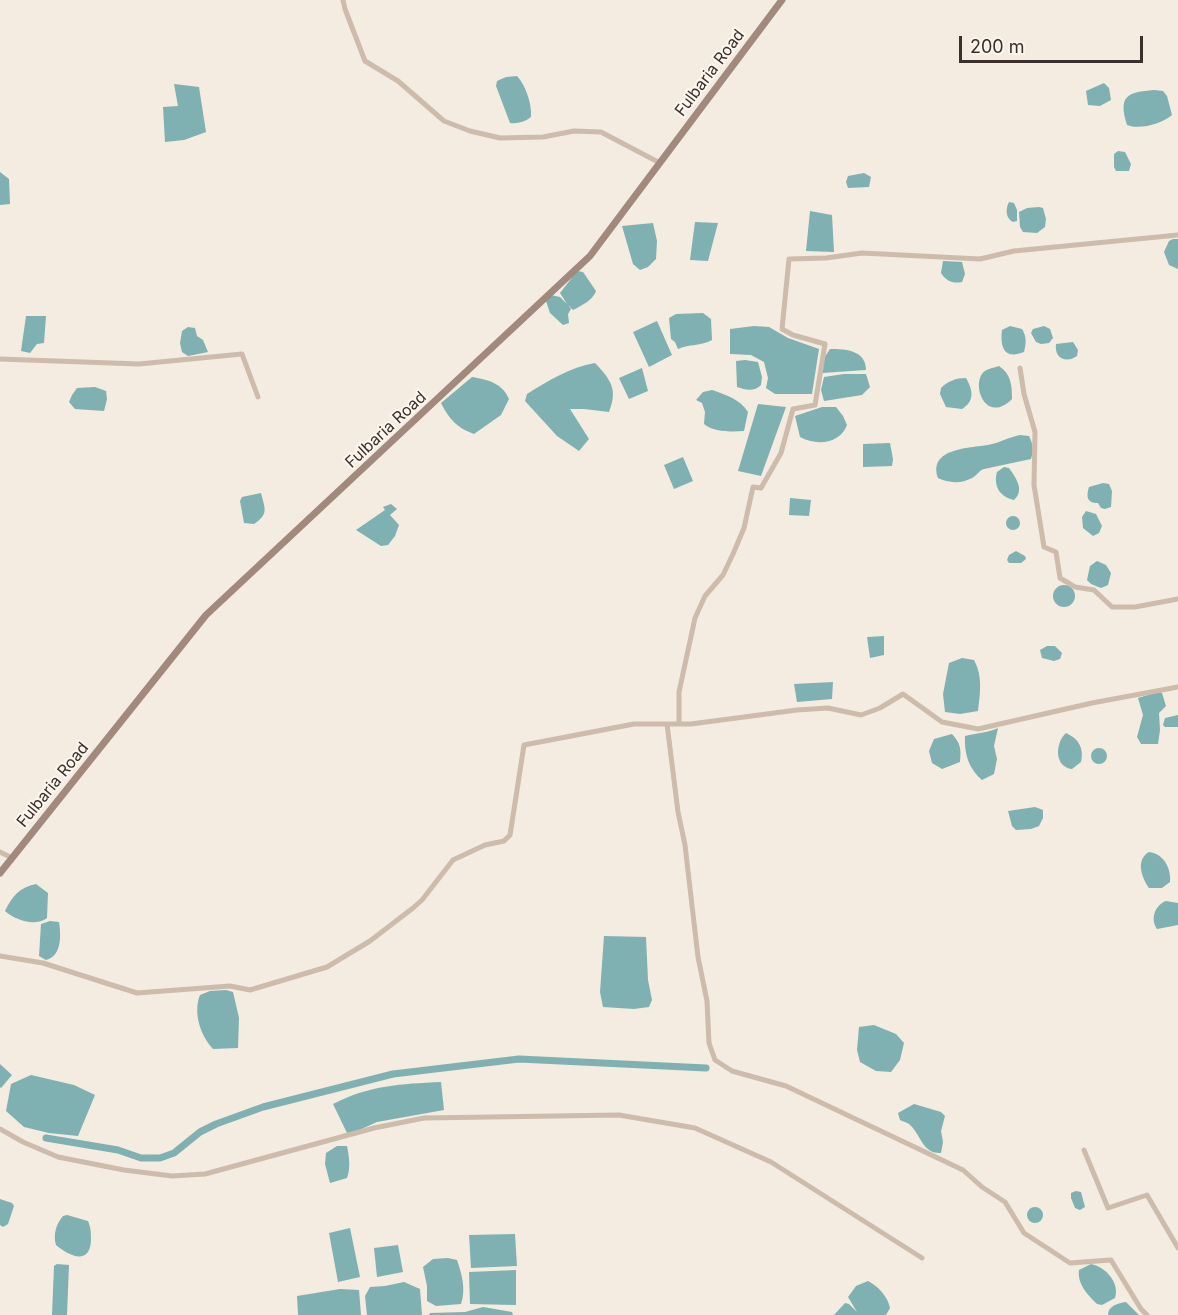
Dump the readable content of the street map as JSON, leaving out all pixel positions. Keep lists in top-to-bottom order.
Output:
{
  "streets": {
    "main road": ["Fulbaria Road"]
  },
  "scale_bar": "200 m"
}
